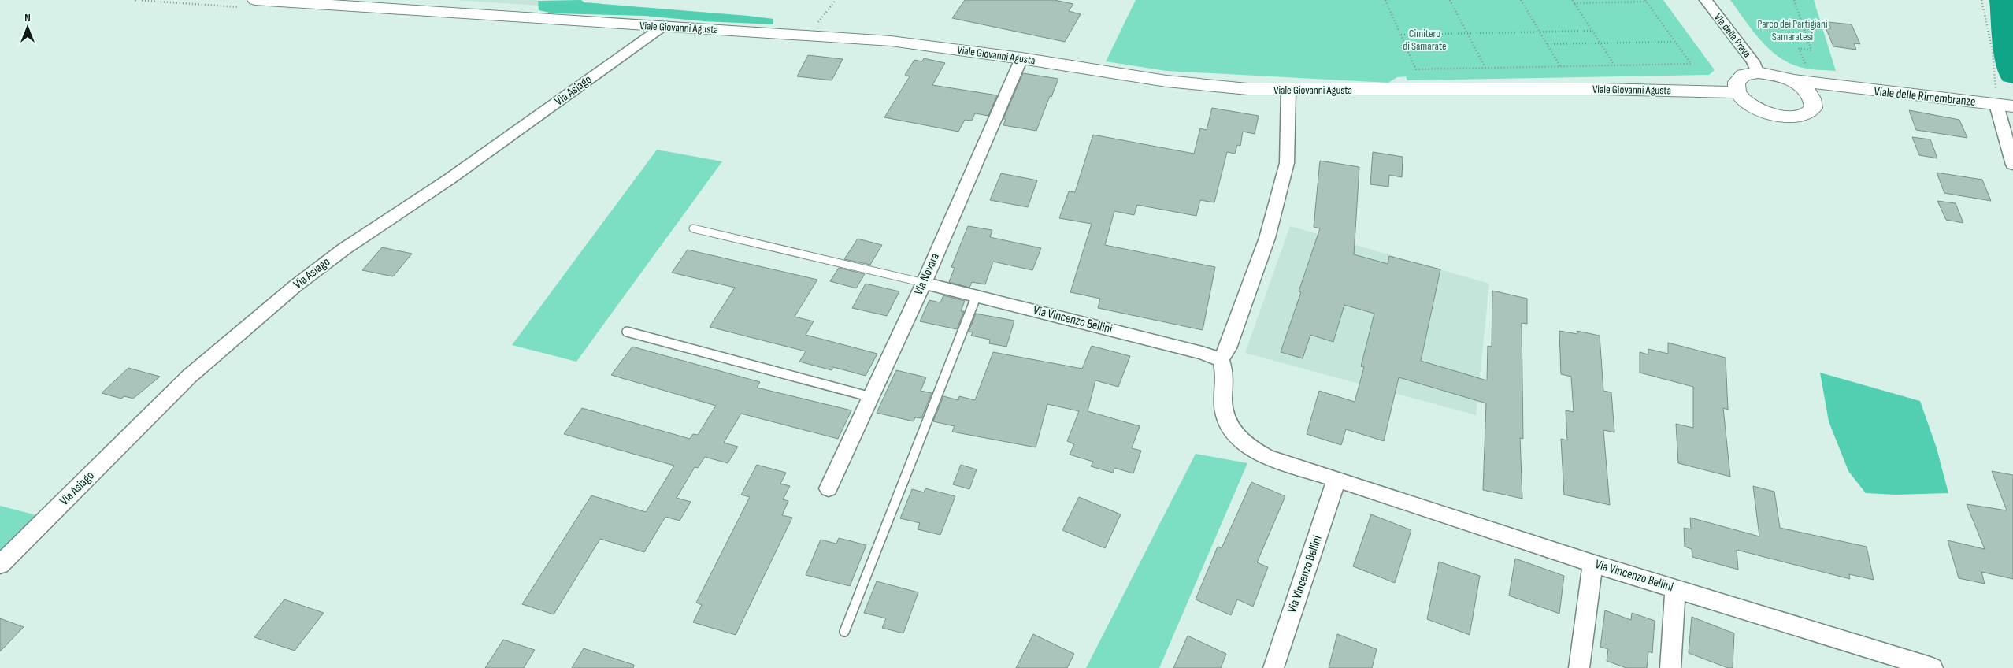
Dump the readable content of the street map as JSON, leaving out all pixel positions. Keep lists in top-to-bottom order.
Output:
{
  "streets": {
    "street": [
      "Viale Giovanni Agusta",
      "Via della Prava",
      "Via Asiago",
      "Viale delle Rimembranze",
      "Via Novara",
      "Via Vincenzo Bellini"
    ]
  },
  "crossings": [
    ["Viale Giovanni Agusta", "Via Asiago"],
    ["Viale Giovanni Agusta", "Via Novara"],
    ["Via Novara", "Via Vincenzo Bellini"]
  ],
  "parks": ["Parco dei Partigiani Samaratesi", "Cimitero di Samarate"],
  "north": "top"
}
